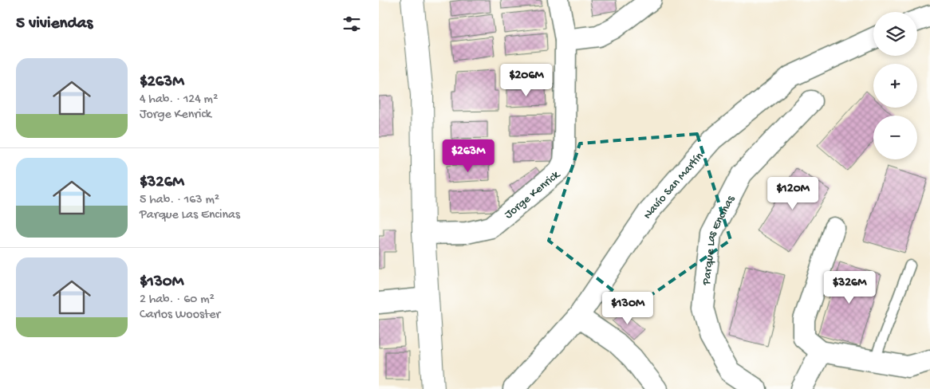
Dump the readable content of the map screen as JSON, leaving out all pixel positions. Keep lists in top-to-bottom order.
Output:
{
  "streets": {
    "street": ["Navío San Martín", "Jorge Kenrick", "Parque Las Encinas"]
  },
  "page": {
    "heading": "5 viviendas",
    "map_buttons": ["+", "−"],
    "list": [
      {
        "name": "$263M",
        "note": "4 hab. · 124 m² · Jorge Kenrick"
      },
      {
        "name": "$326M",
        "note": "5 hab. · 163 m² · Parque Las Encinas"
      },
      {
        "name": "$130M",
        "note": "2 hab. · 60 m² · Carlos Wooster"
      }
    ],
    "price": [
      "$206M",
      "$263M",
      "$120M",
      "$326M",
      "$130M"
    ]
  }
}
